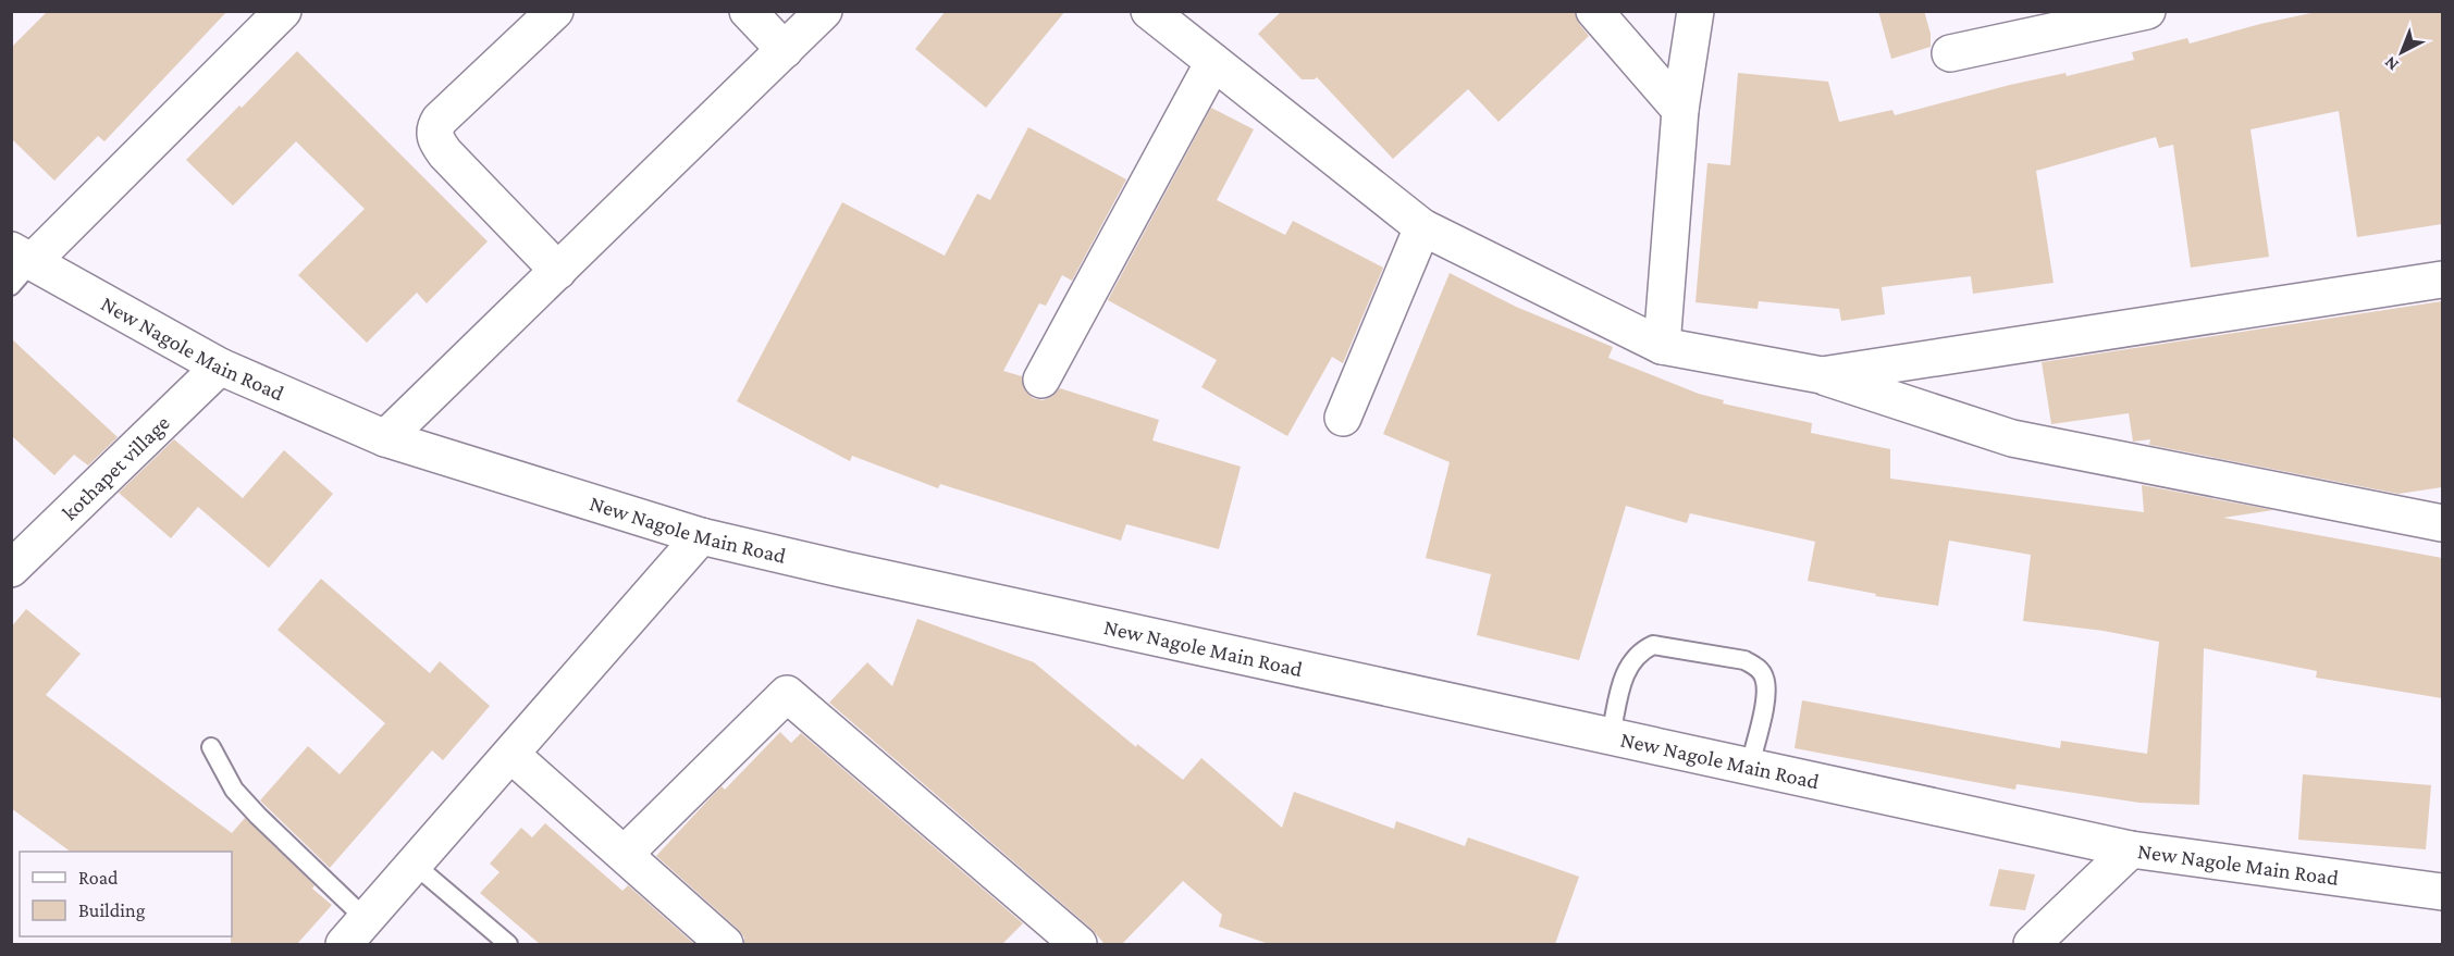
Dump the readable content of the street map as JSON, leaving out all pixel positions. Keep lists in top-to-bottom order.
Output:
{
  "streets": {
    "street": ["New Nagole Main Road", "kothapet village"]
  },
  "crossings": [
    ["New Nagole Main Road", "kothapet village"]
  ],
  "legend": ["Road", "Building"],
  "north": "bottom left"
}
